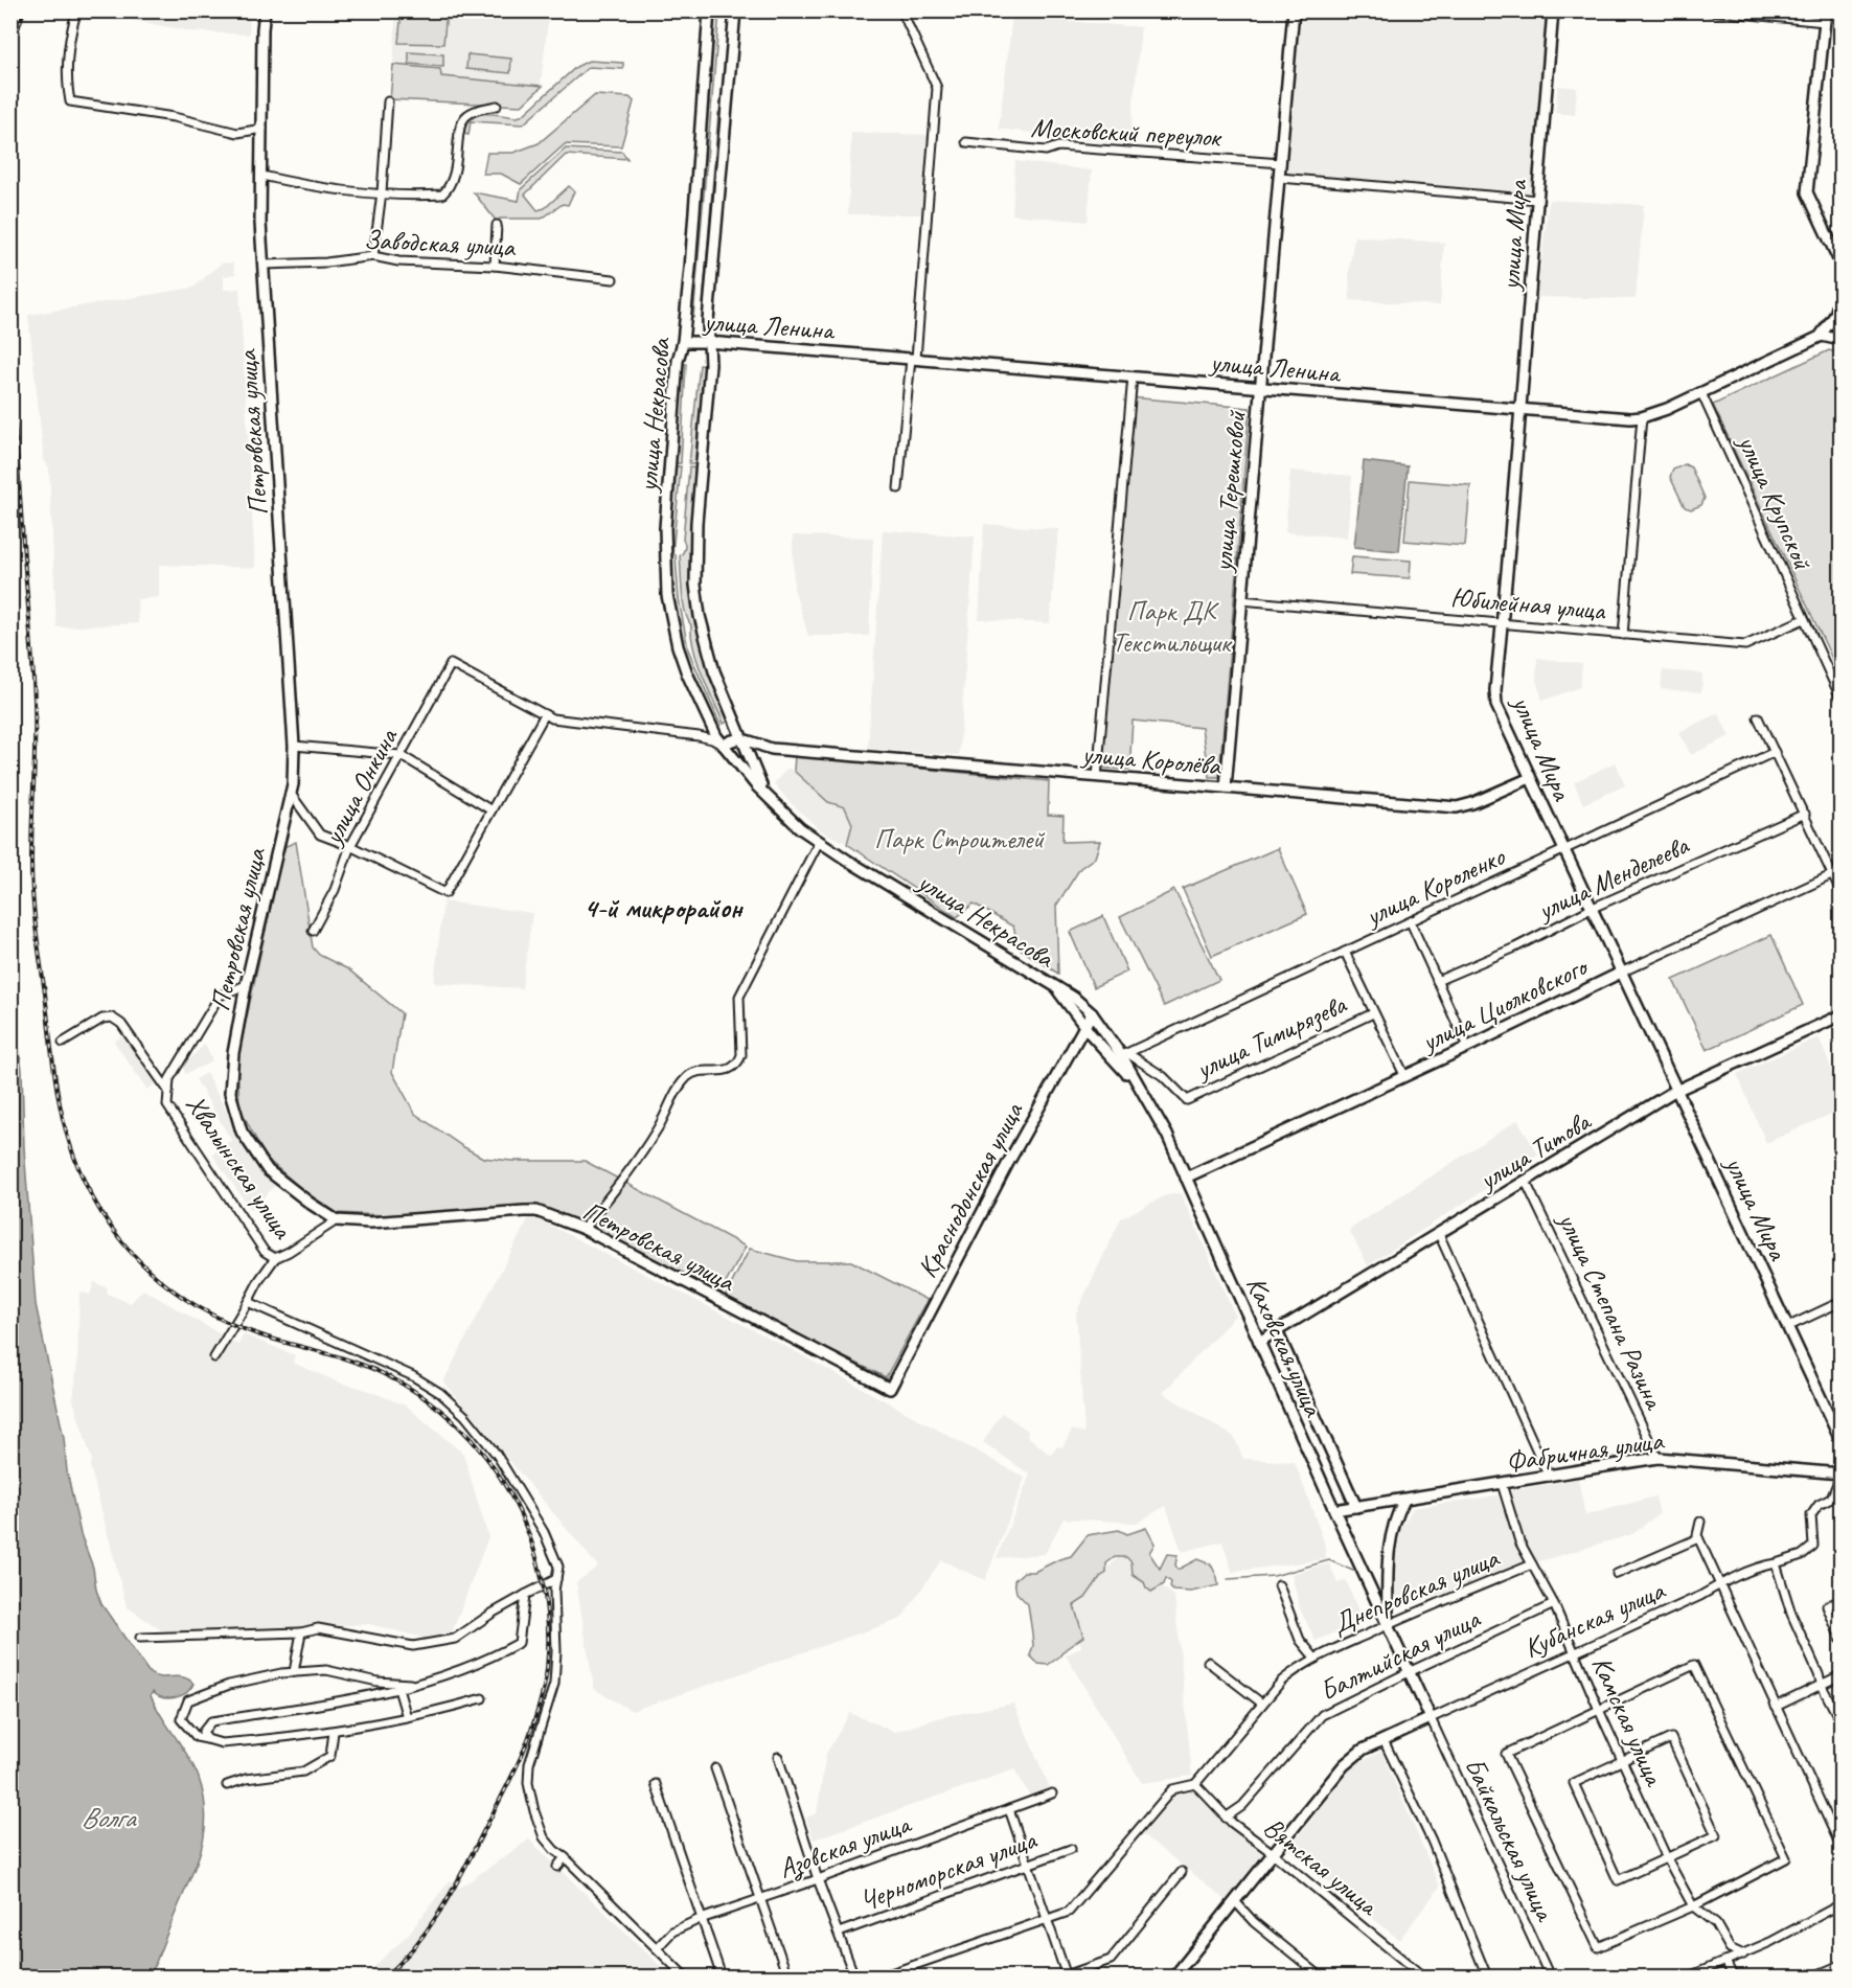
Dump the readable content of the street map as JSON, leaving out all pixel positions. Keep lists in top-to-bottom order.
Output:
{
  "streets": {
    "street": [
      "Московский переулок",
      "улица Мира",
      "Заводская улица",
      "улица Ленина",
      "улица Некрасова",
      "Петровская улица",
      "улица Терешковой",
      "улица Крупской",
      "Юбилейная улица",
      "улица Королёва",
      "улица Онкина",
      "улица Менделеева",
      "улица Короленко",
      "улица Циолковского",
      "улица Тимирязева",
      "улица Титова",
      "Хвалынская улица",
      "Краснодонская улица",
      "улица Степана Разина",
      "Каховская улица",
      "Фабричная улица",
      "Днепровская улица",
      "Кубанская улица",
      "Балтийская улица",
      "Камская улица",
      "Байкальская улица",
      "Азовская улица",
      "Вятская улица",
      "Черноморская улица"
    ]
  },
  "crossings": [
    ["Московский переулок", "улица Терешковой"],
    ["улица Мира", "улица Ленина"],
    ["улица Мира", "Юбилейная улица"],
    ["улица Мира", "улица Королёва"],
    ["улица Мира", "улица Менделеева"],
    ["улица Мира", "улица Короленко"],
    ["улица Мира", "улица Циолковского"],
    ["улица Мира", "улица Титова"],
    ["Заводская улица", "Петровская улица"],
    ["улица Ленина", "улица Некрасова"],
    ["улица Ленина", "улица Терешковой"],
    ["улица Ленина", "улица Крупской"],
    ["улица Некрасова", "улица Королёва"],
    ["улица Некрасова", "Краснодонская улица"],
    ["улица Некрасова", "Каховская улица"],
    ["Петровская улица", "Хвалынская улица"],
    ["Петровская улица", "Краснодонская улица"],
    ["улица Терешковой", "Юбилейная улица"],
    ["улица Терешковой", "улица Королёва"],
    ["улица Крупской", "Юбилейная улица"],
    ["улица Короленко", "улица Тимирязева"],
    ["улица Короленко", "Каховская улица"],
    ["улица Циолковского", "Каховская улица"],
    ["улица Тимирязева", "Каховская улица"],
    ["улица Титова", "улица Степана Разина"],
    ["улица Титова", "Каховская улица"],
    ["Краснодонская улица", "Каховская улица"],
    ["улица Степана Разина", "Фабричная улица"],
    ["Каховская улица", "Фабричная улица"],
    ["Каховская улица", "Днепровская улица"],
    ["Фабричная улица", "Кубанская улица"],
    ["Фабричная улица", "Камская улица"],
    ["Днепровская улица", "Камская улица"],
    ["Днепровская улица", "Вятская улица"],
    ["Кубанская улица", "Камская улица"],
    ["Кубанская улица", "Байкальская улица"],
    ["Кубанская улица", "Вятская улица"],
    ["Балтийская улица", "Камская улица"],
    ["Балтийская улица", "Вятская улица"]
  ],
  "districts": ["4-й микрорайон"],
  "water": ["Волга"],
  "parks": ["Парк ДК Текстильщик", "Парк Строителей"]
}
